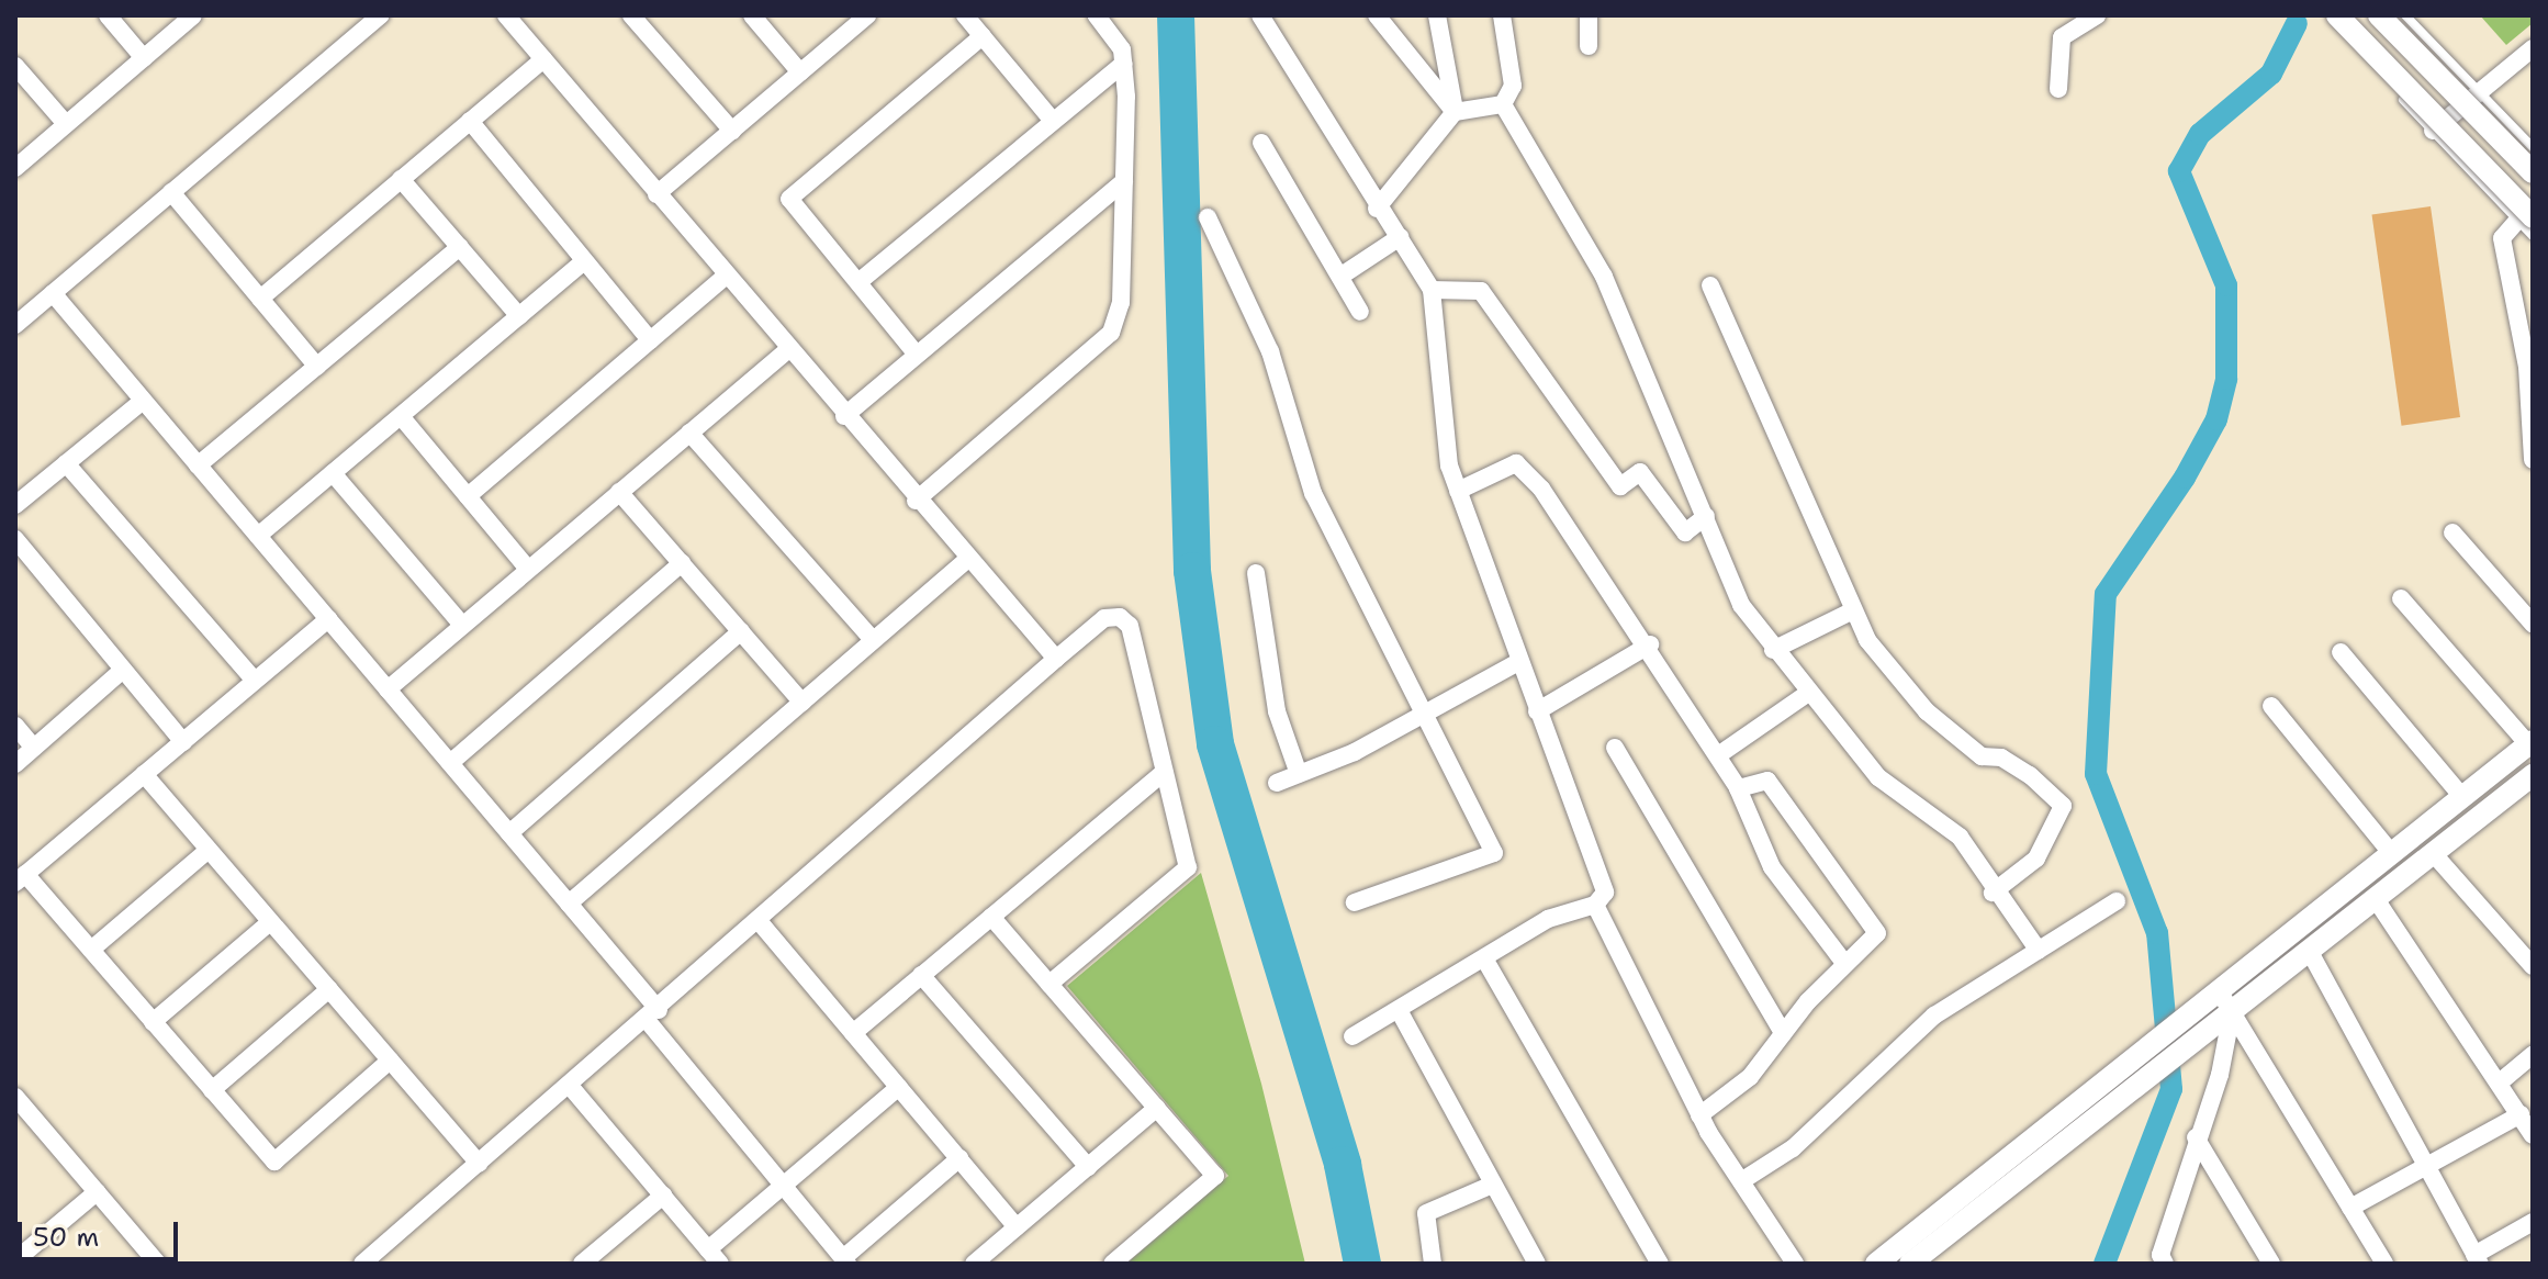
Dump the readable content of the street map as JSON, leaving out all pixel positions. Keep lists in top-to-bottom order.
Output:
{
  "scale_bar": "50 m"
}
